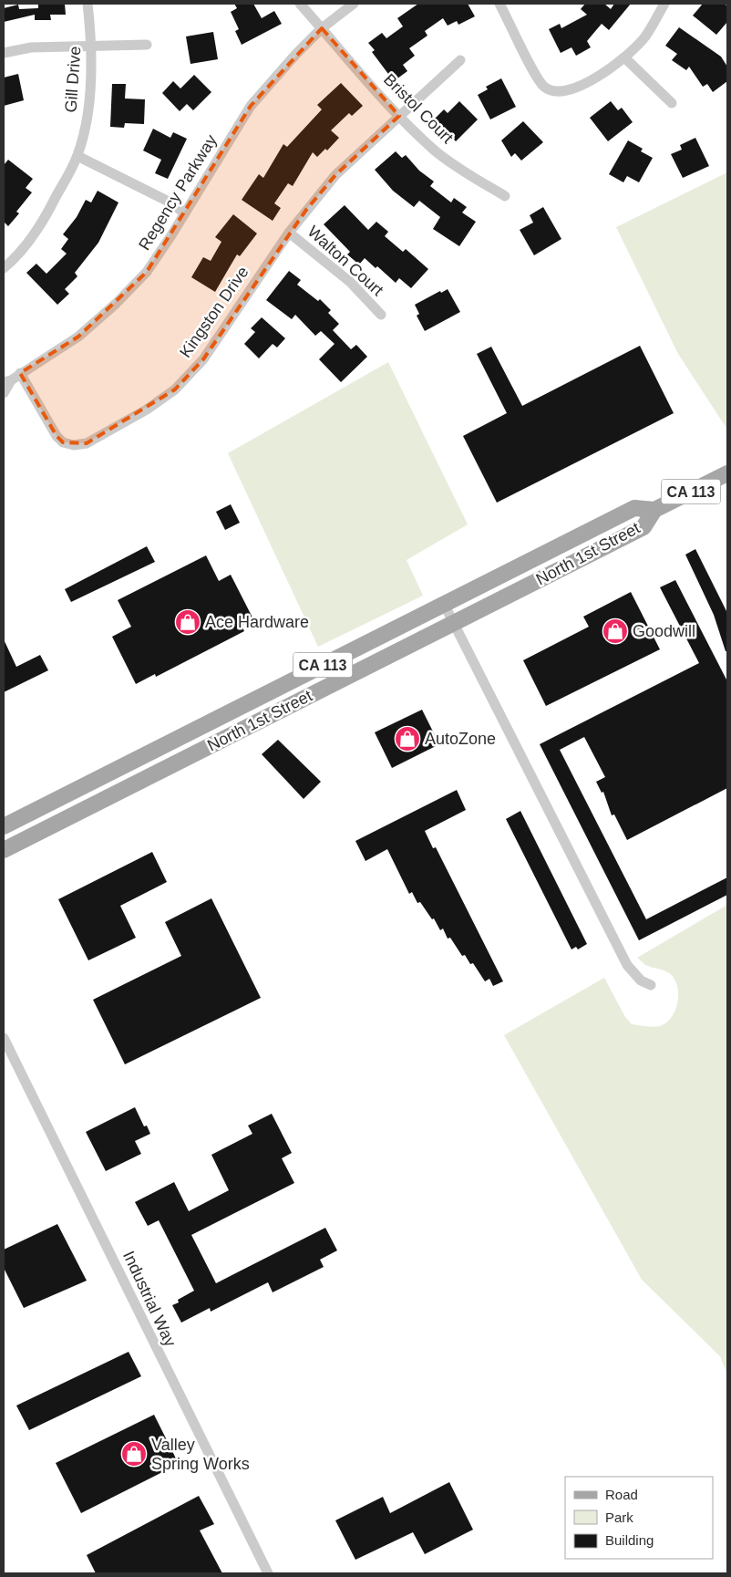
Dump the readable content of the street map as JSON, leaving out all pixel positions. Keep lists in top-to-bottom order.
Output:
{
  "streets": {
    "main road": ["CA 113", "North 1st Street"],
    "street": [
      "Gill Drive",
      "Bristol Court",
      "Regency Parkway",
      "Walton Court",
      "Kingston Drive",
      "Industrial Way"
    ]
  },
  "crossings": [
    ["Bristol Court", "Regency Parkway"],
    ["Bristol Court", "Kingston Drive"],
    ["Regency Parkway", "Kingston Drive"],
    ["Walton Court", "Kingston Drive"]
  ],
  "places": {
    "shop": [
      "Ace Hardware",
      "Goodwill",
      "AutoZone",
      "Valley Spring Works"
    ]
  },
  "legend": ["Road", "Park", "Building"]
}
